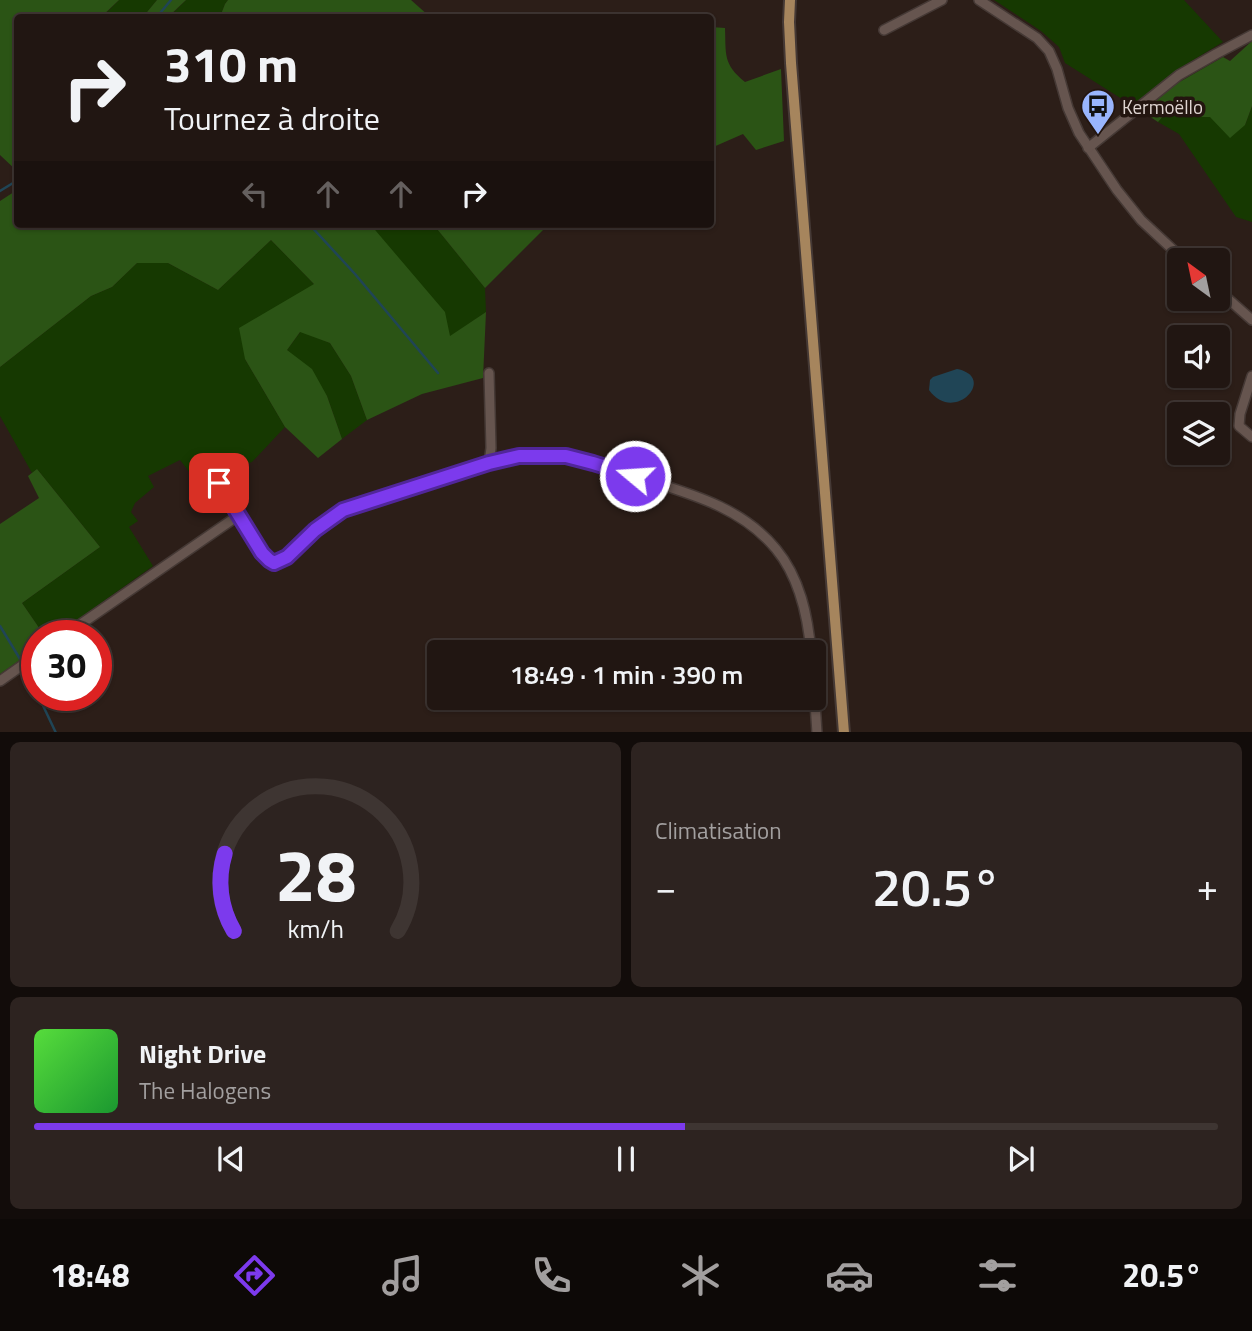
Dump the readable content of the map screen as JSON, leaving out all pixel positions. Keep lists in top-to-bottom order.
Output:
{
  "places": {
    "bus stop": ["Kermoëllo"]
  },
  "north": "top left",
  "page": {
    "turn": ["310 m", "Tournez à droite"],
    "limit": "30",
    "trip": "18:49 · 1 min · 390 m",
    "tile": "Climatisation",
    "heat": ["−", "20.5°", "+"],
    "song": ["Night Drive", "The Halogens"],
    "tabs": ["18:48", "20.5°"],
    "gauge": ["28", "km/h"]
  }
}
